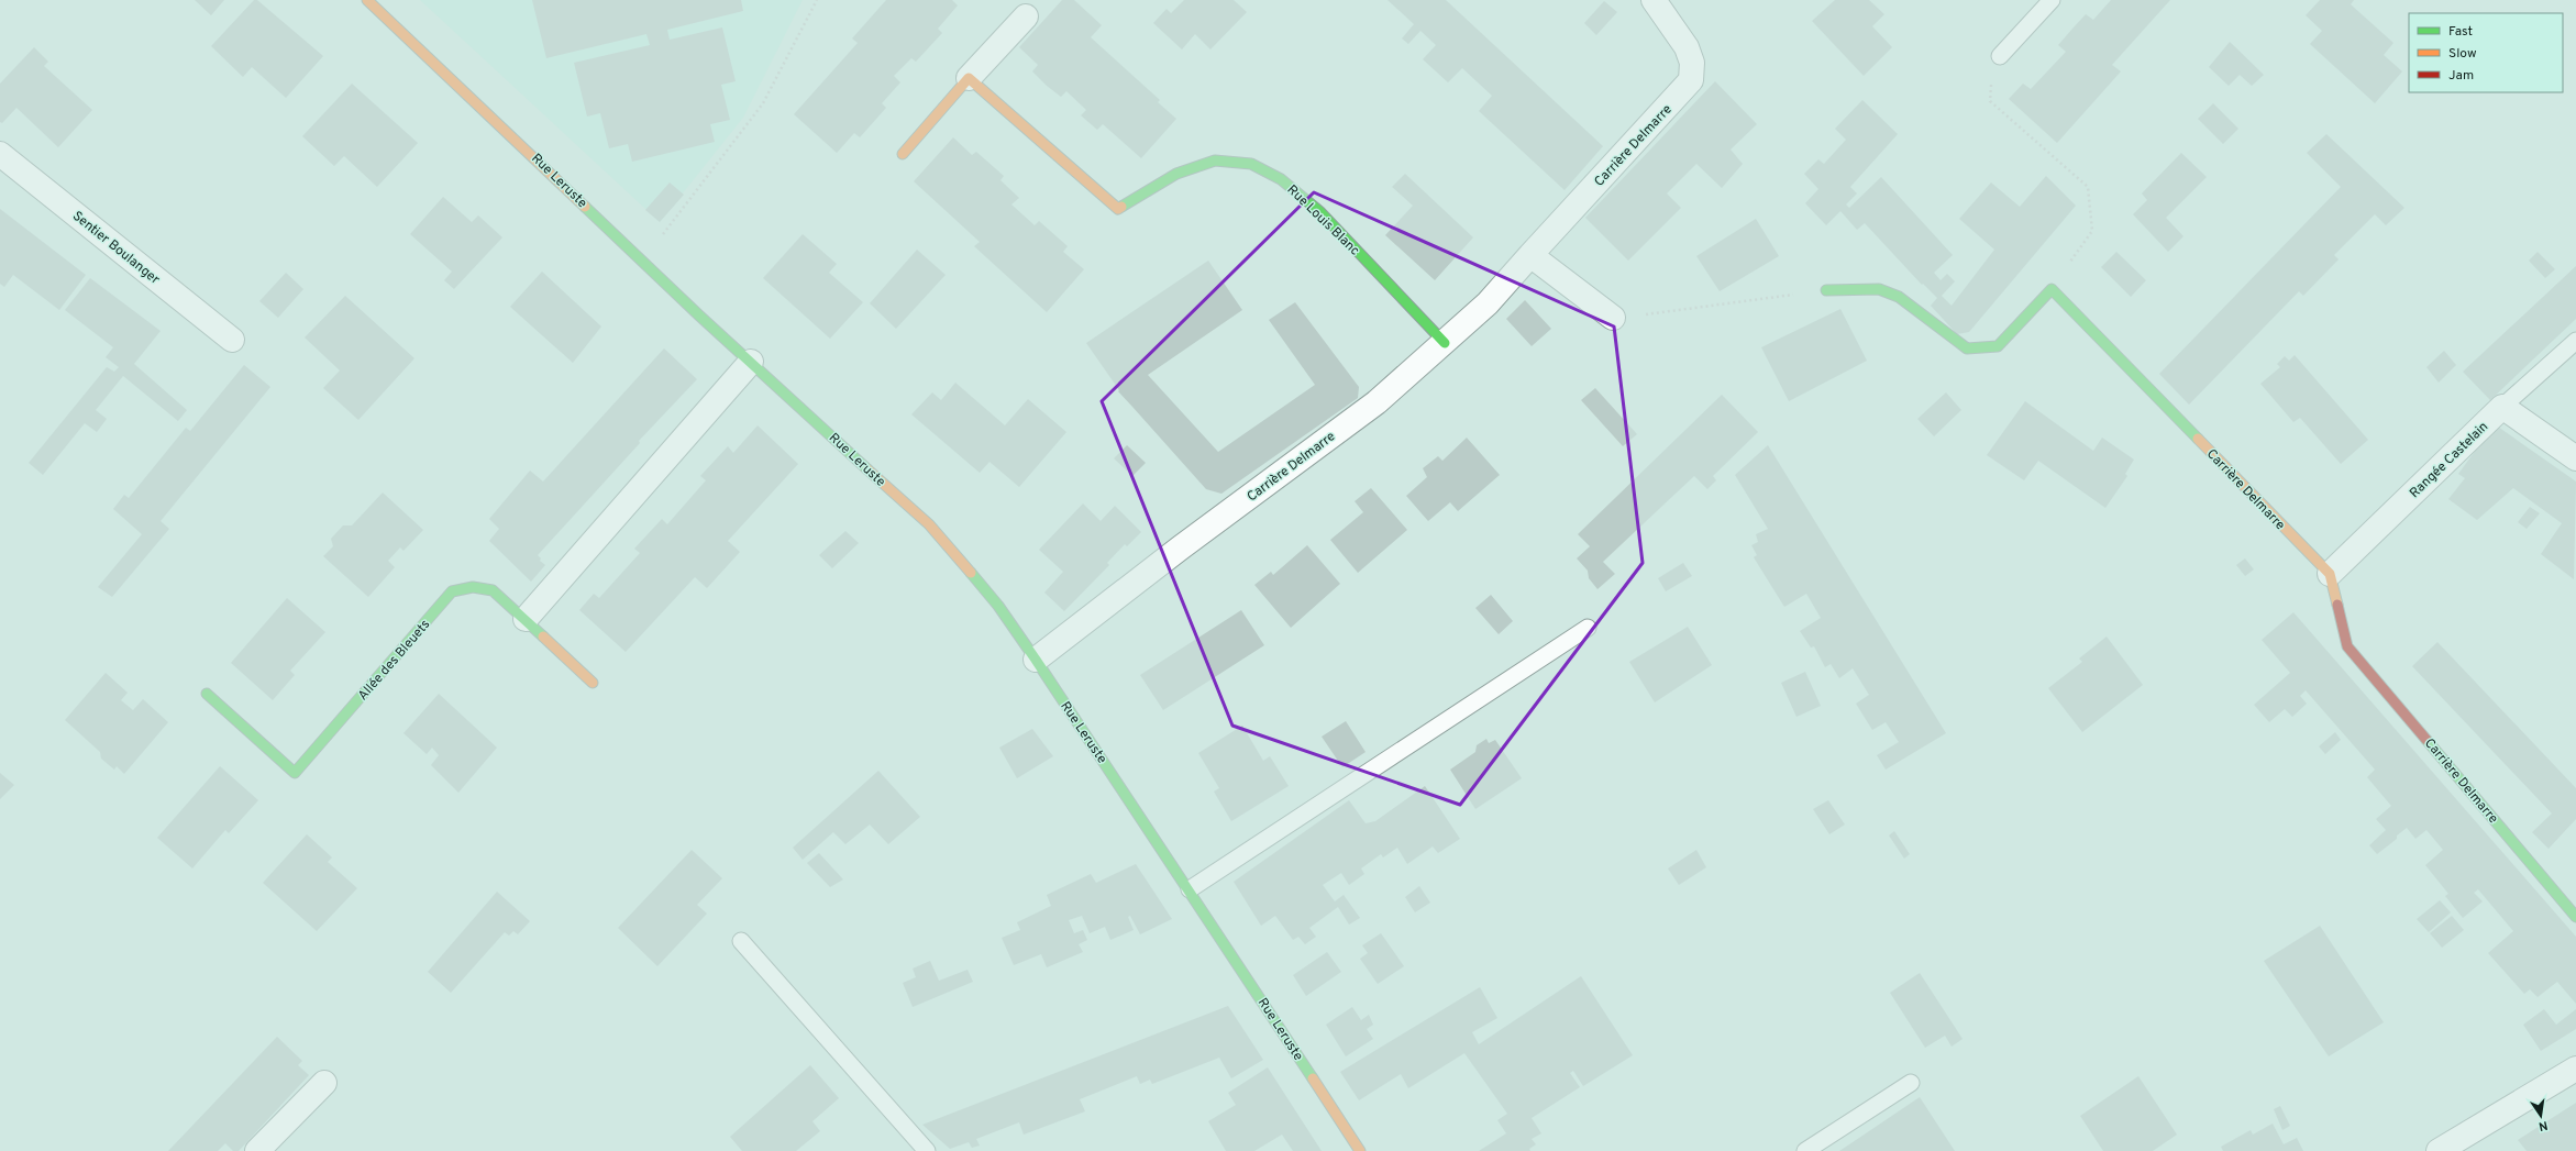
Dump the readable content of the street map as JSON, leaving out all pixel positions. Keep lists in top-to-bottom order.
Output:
{
  "streets": {
    "street": [
      "Carrière Delmarre",
      "Rue Leruste",
      "Rue Louis Blanc",
      "Sentier Boulanger",
      "Rangée Castelain",
      "Allée des Bleuets"
    ]
  },
  "crossings": [
    ["Carrière Delmarre", "Rue Leruste"],
    ["Carrière Delmarre", "Rue Louis Blanc"],
    ["Carrière Delmarre", "Rangée Castelain"]
  ],
  "legend": ["Fast", "Slow", "Jam"],
  "north": "bottom"
}
